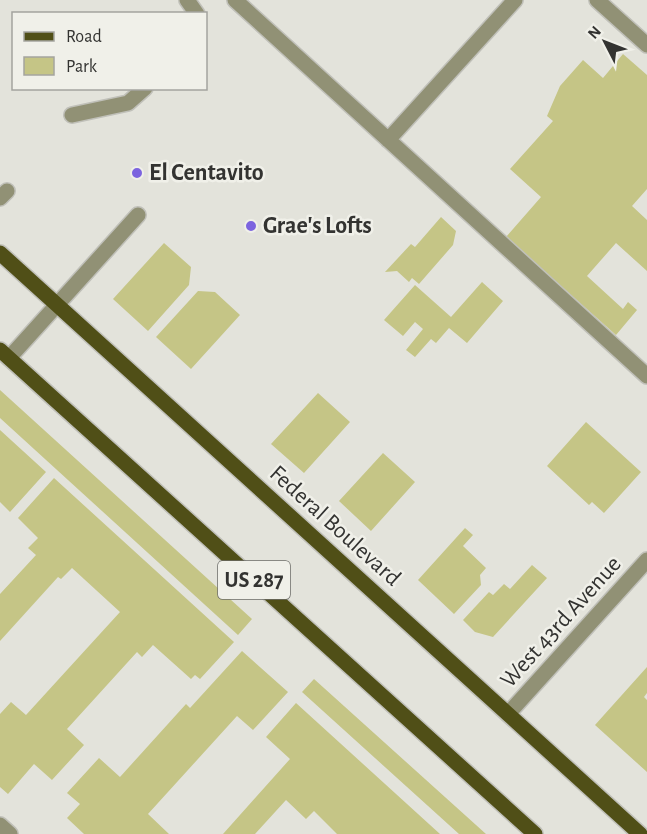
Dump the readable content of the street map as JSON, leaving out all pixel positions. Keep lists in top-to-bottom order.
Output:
{
  "streets": {
    "main road": ["Federal Boulevard", "US 287"],
    "street": ["West 43rd Avenue"]
  },
  "crossings": [
    ["Federal Boulevard", "West 43rd Avenue"]
  ],
  "places": ["El Centavito", "Grae's Lofts"],
  "legend": ["Road", "Park"],
  "north": "top left"
}
